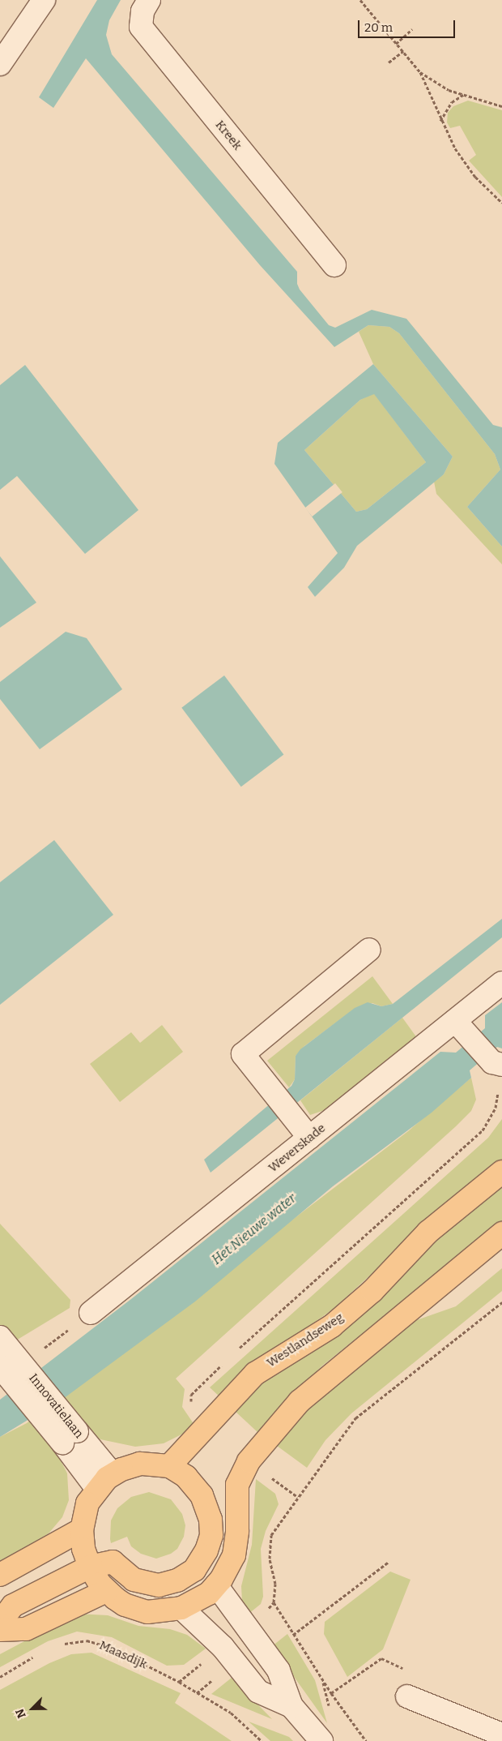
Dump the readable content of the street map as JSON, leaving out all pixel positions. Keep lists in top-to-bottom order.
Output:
{
  "streets": {
    "main road": ["Westlandseweg"],
    "street": ["Kreek", "Weverskade", "Innovatielaan"],
    "path": ["Maasdijk"]
  },
  "crossings": [
    ["Westlandseweg", "Innovatielaan"]
  ],
  "water": ["Het Nieuwe water"],
  "scale_bar": "20 m",
  "north": "bottom left"
}
